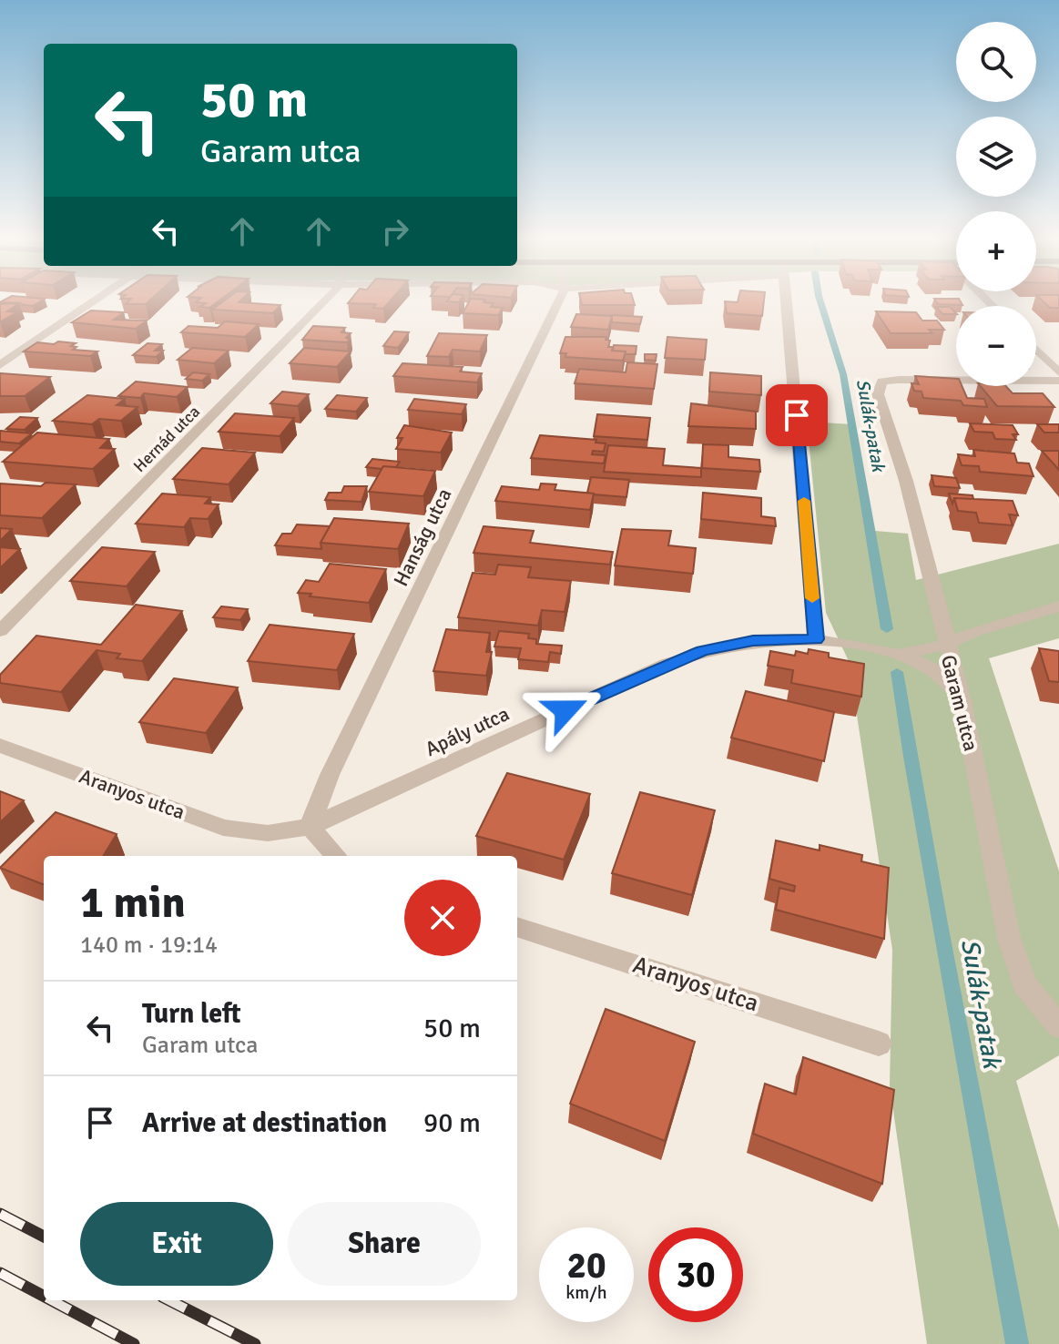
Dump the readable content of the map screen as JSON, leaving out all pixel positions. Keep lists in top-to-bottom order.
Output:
{
  "streets": {
    "street": [
      "Hernád utca",
      "Hanság utca",
      "Garam utca",
      "Apály utca",
      "Aranyos utca"
    ]
  },
  "crossings": [
    ["Hanság utca", "Apály utca"],
    ["Hanság utca", "Aranyos utca"],
    ["Garam utca", "Apály utca"],
    ["Apály utca", "Aranyos utca"]
  ],
  "water": ["Sulák-patak"],
  "page": {
    "map_buttons": ["+", "−"],
    "turn": ["50 m", "Garam utca"],
    "heading": ["1 min", "140 m · 19:14"],
    "list": [
      {
        "name": "Turn left",
        "note": "Garam utca",
        "value": "50 m"
      },
      {
        "name": "Arrive at destination",
        "value": "90 m"
      }
    ],
    "buttons": ["Exit", "Share"],
    "speed": "20 km/h",
    "limit": "30"
  }
}
